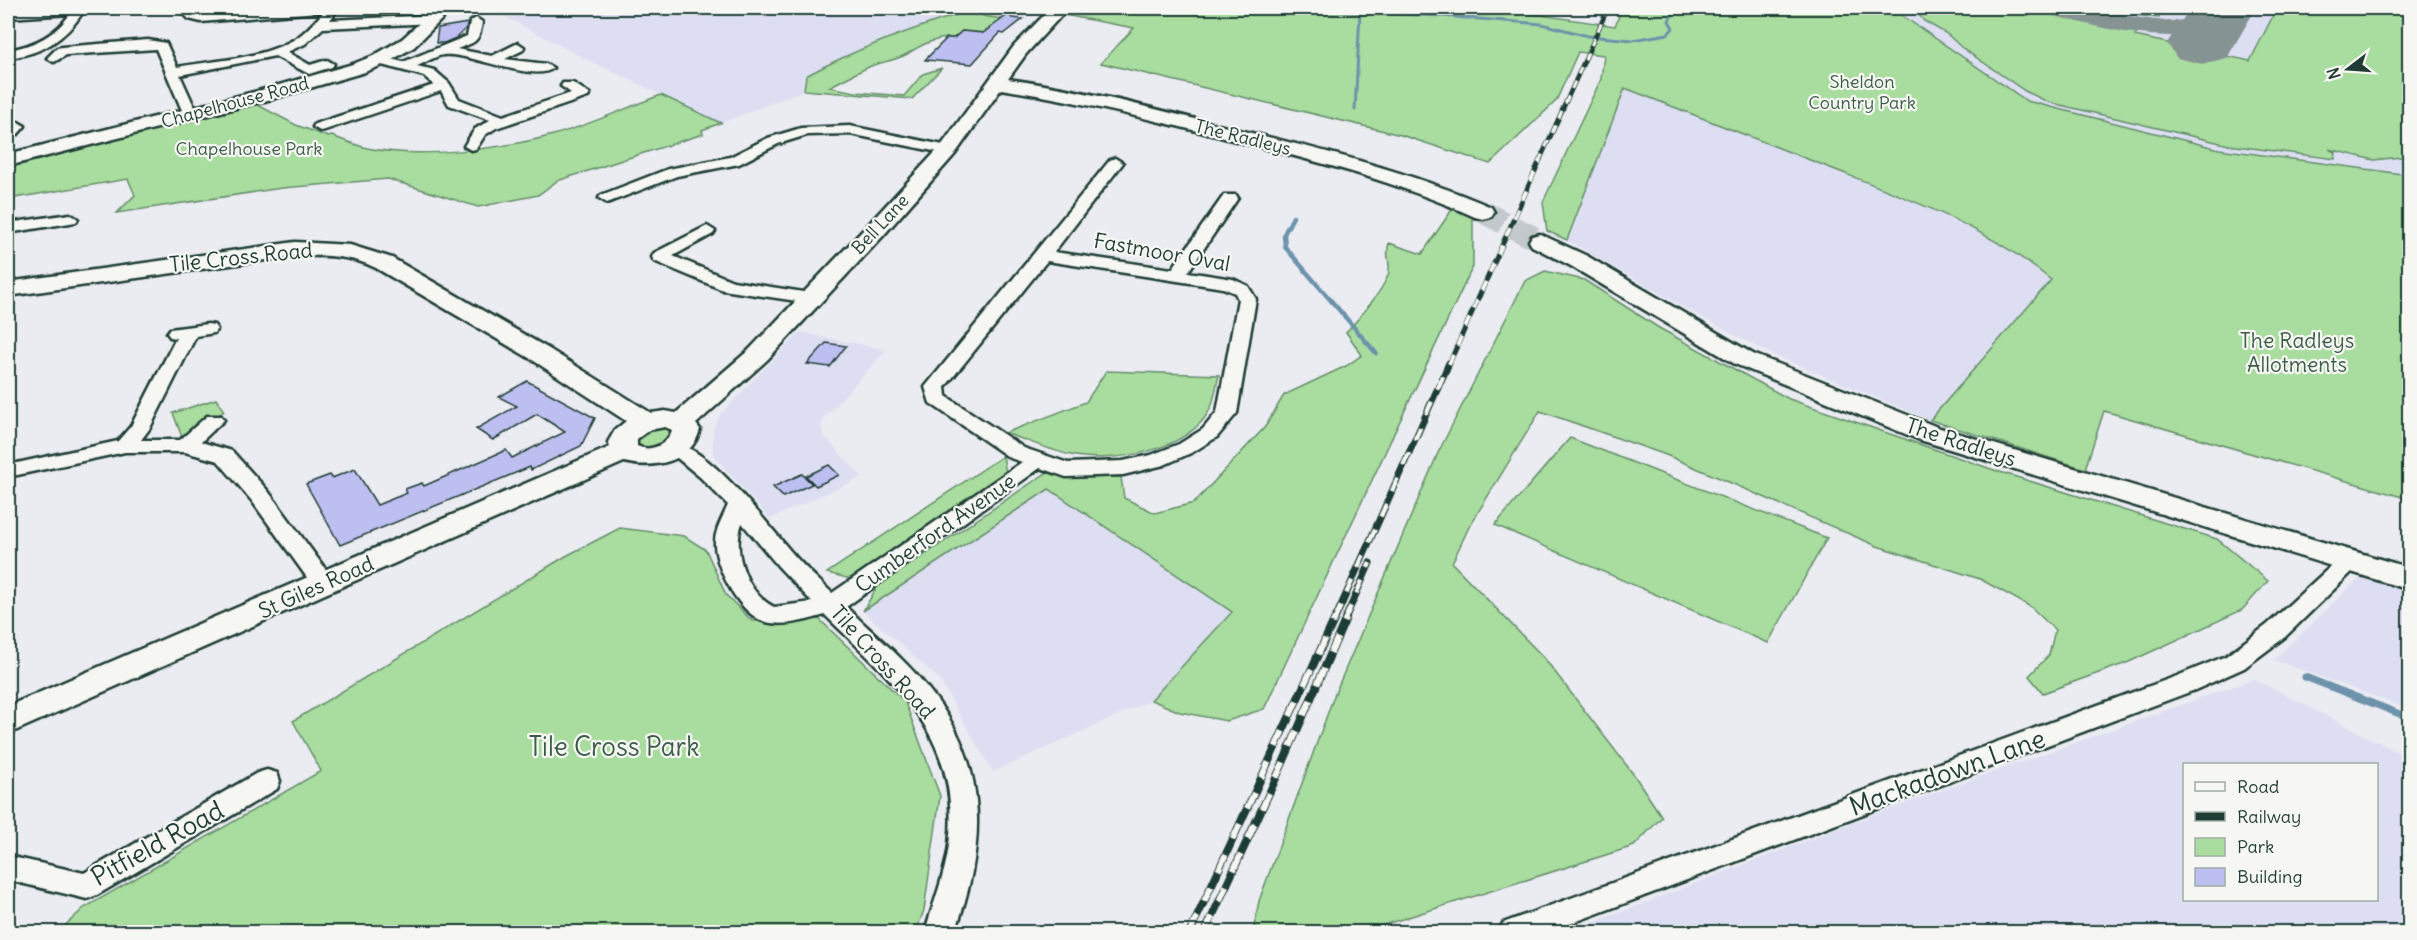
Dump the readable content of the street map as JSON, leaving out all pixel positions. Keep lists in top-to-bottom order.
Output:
{
  "streets": {
    "street": [
      "Chapelhouse Road",
      "The Radleys",
      "Bell Lane",
      "Fastmoor Oval",
      "Tile Cross Road",
      "Cumberford Avenue",
      "St Giles Road",
      "Mackadown Lane",
      "Pitfield Road"
    ]
  },
  "crossings": [
    ["The Radleys", "Bell Lane"],
    ["The Radleys", "Mackadown Lane"],
    ["Bell Lane", "Tile Cross Road"],
    ["Fastmoor Oval", "Cumberford Avenue"],
    ["Tile Cross Road", "Cumberford Avenue"]
  ],
  "parks": [
    "Sheldon Country Park",
    "Chapelhouse Park",
    "The Radleys Allotments",
    "Tile Cross Park"
  ],
  "legend": [
    "Road",
    "Railway",
    "Park",
    "Building"
  ],
  "north": "left"
}
